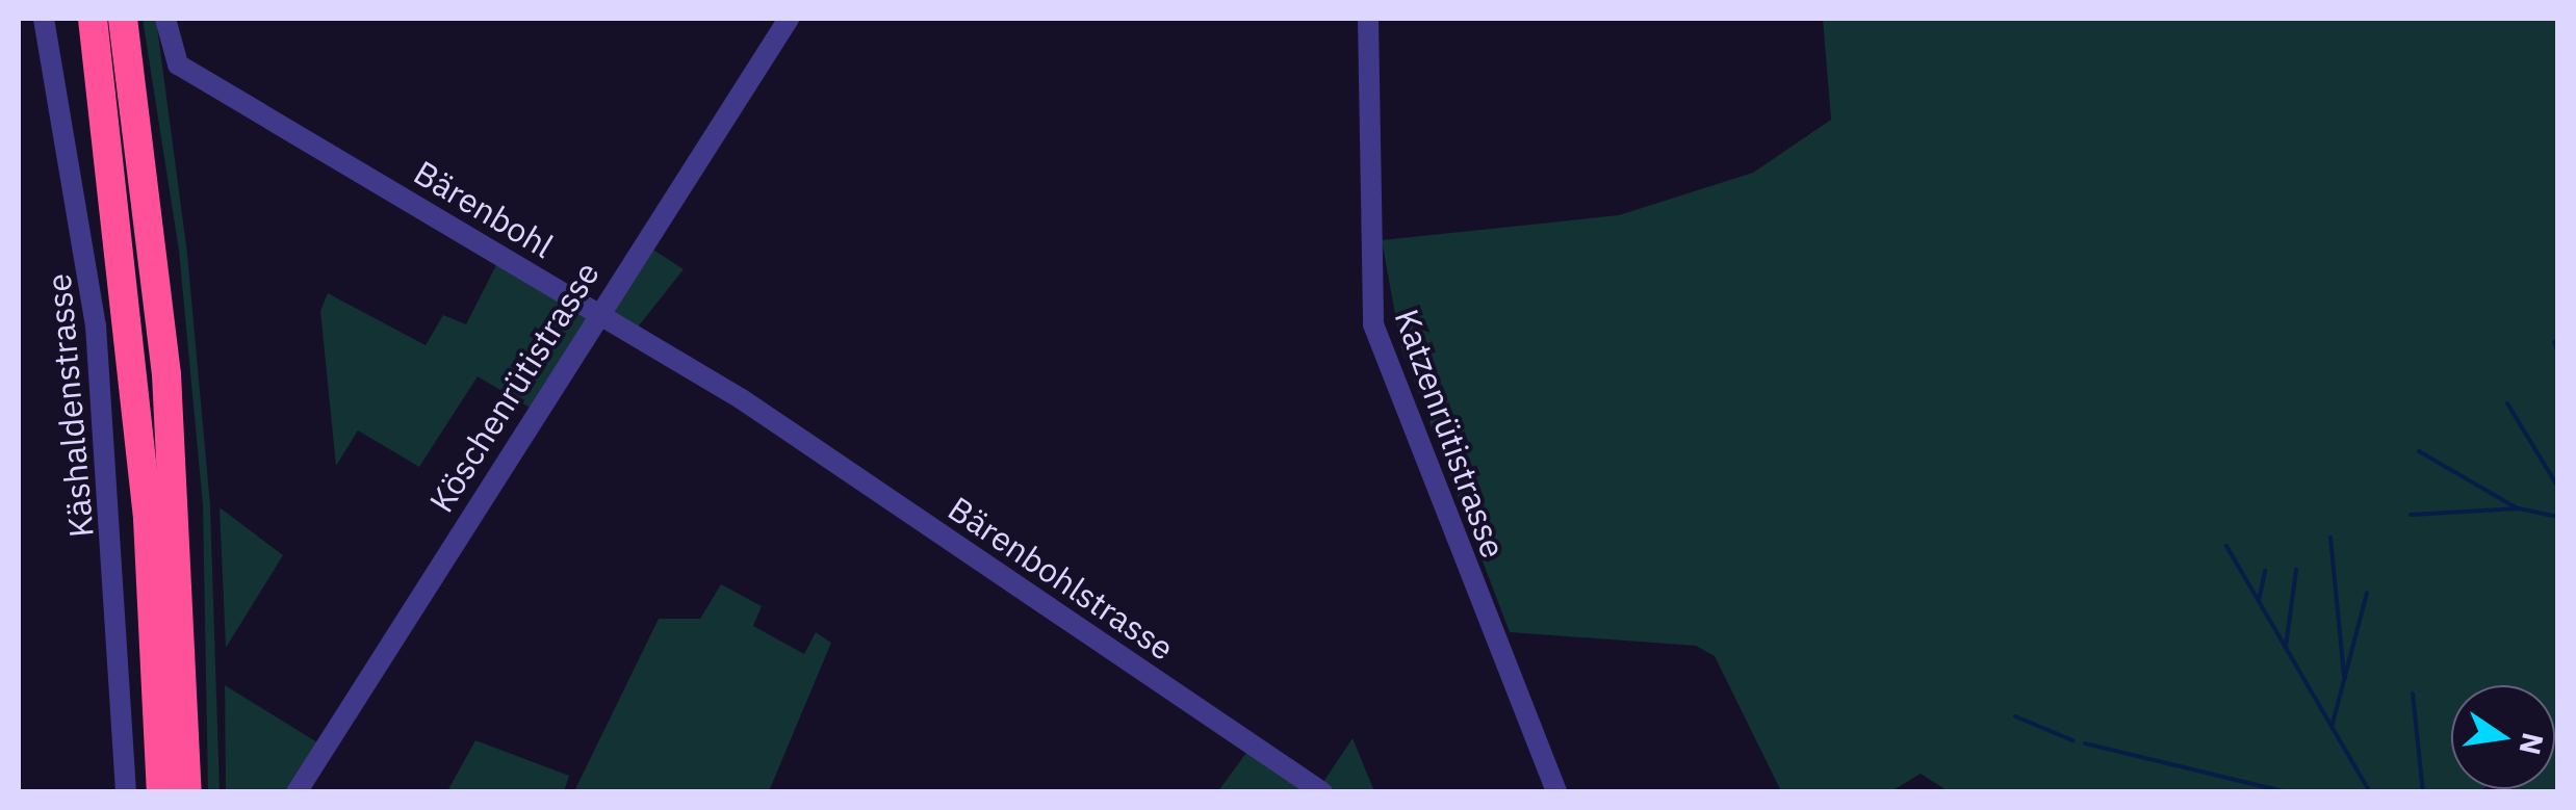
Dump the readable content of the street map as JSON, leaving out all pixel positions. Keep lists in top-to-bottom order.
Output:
{
  "streets": {
    "street": [
      "Bärenbohl",
      "Köschenrütistrasse",
      "Käshaldenstrasse",
      "Katzenrütistrasse",
      "Bärenbohlstrasse"
    ]
  },
  "crossings": [
    ["Bärenbohl", "Köschenrütistrasse"],
    ["Bärenbohl", "Bärenbohlstrasse"]
  ],
  "north": "right"
}
